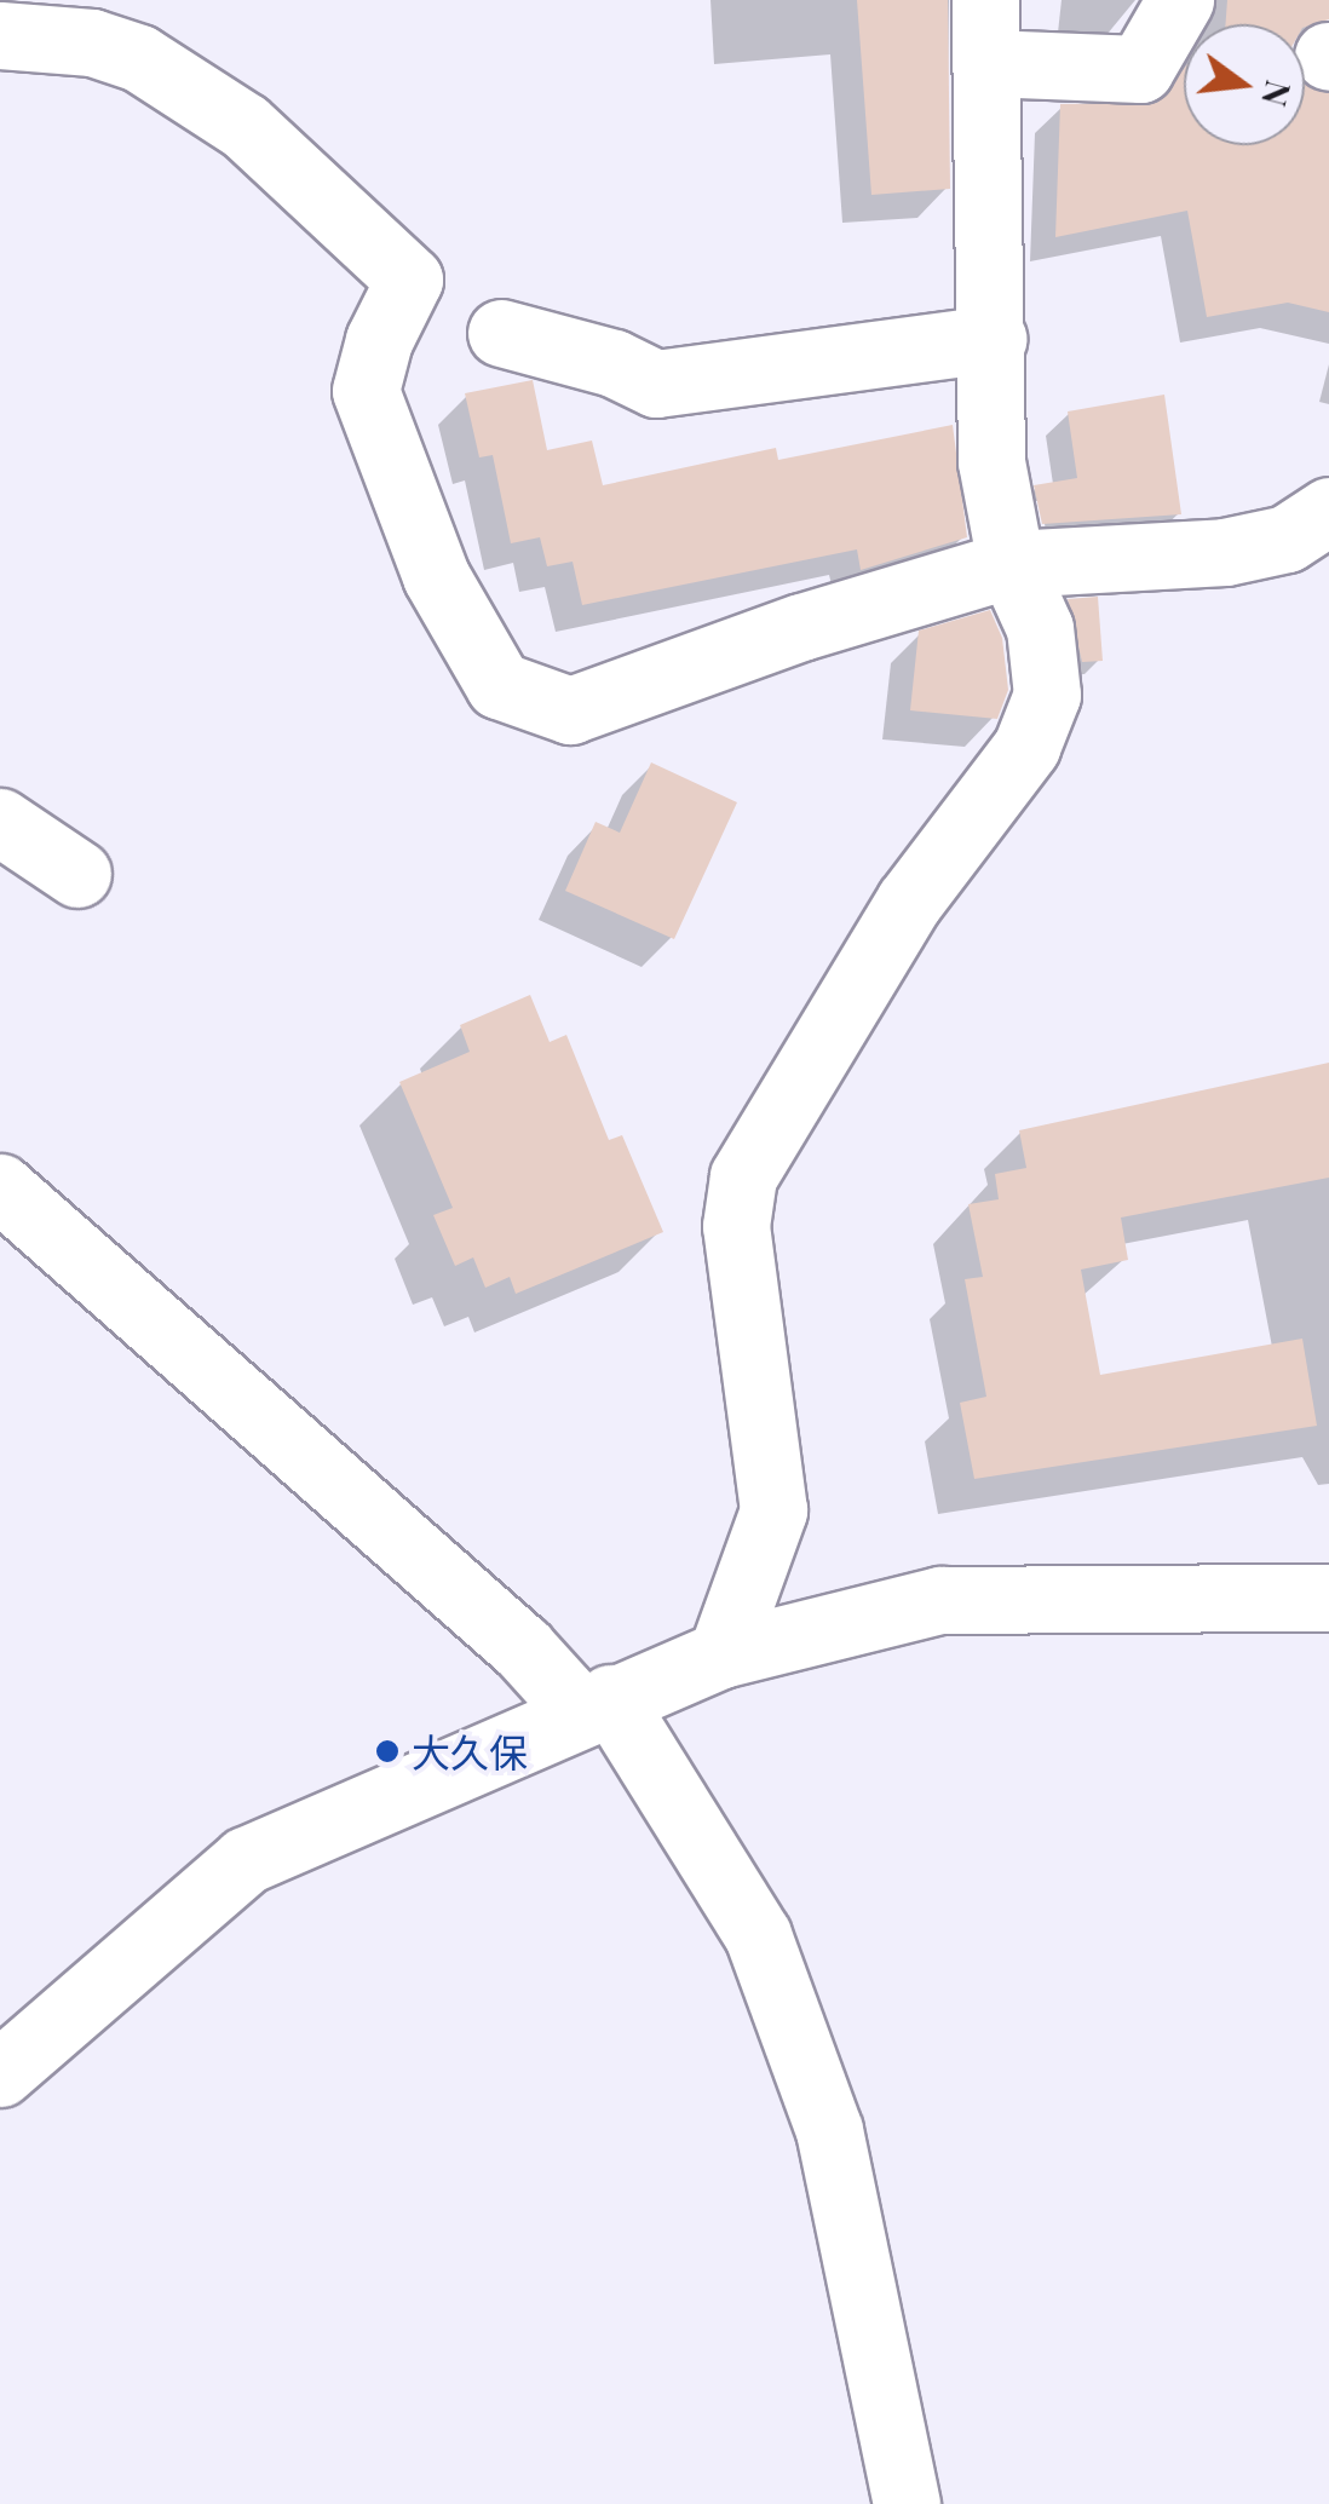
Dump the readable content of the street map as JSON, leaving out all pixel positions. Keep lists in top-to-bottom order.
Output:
{
  "places": ["大久保"],
  "north": "right"
}
